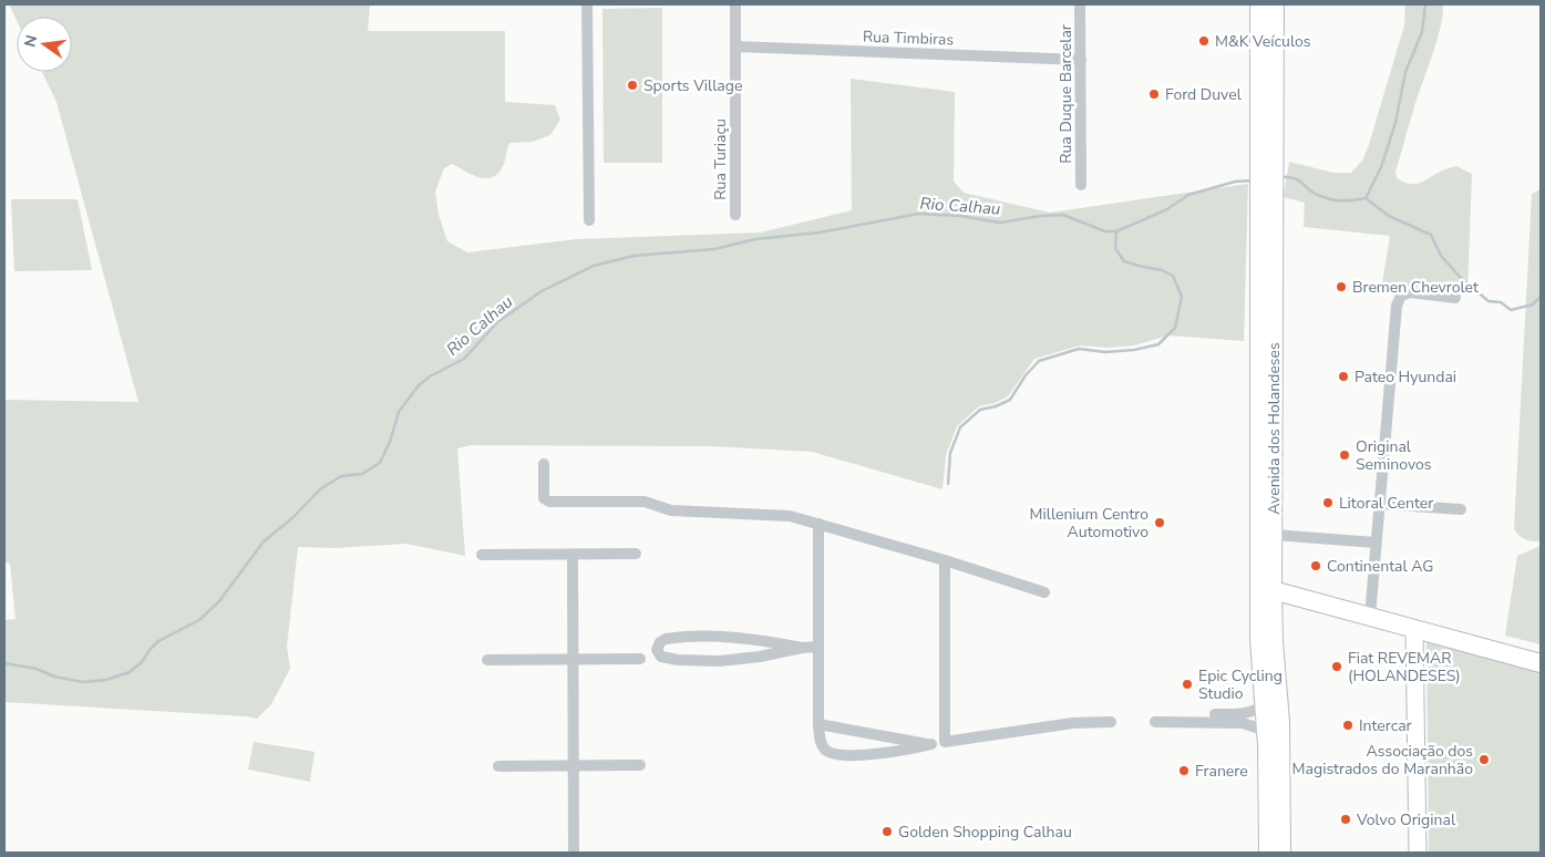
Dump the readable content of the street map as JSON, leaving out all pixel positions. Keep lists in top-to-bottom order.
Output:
{
  "streets": {
    "main road": ["Avenida dos Holandeses"],
    "street": ["Rua Timbiras", "Rua Duque Barcelar", "Rua Turiaçu"]
  },
  "crossings": [
    ["Rua Timbiras", "Rua Duque Barcelar"],
    ["Rua Timbiras", "Rua Turiaçu"]
  ],
  "water": ["Rio Calhau"],
  "places": [
    "M&K Veículos",
    "Sports Village",
    "Ford Duvel",
    "Bremen Chevrolet",
    "Pateo Hyundai",
    "Original Seminovos",
    "Litoral Center",
    "Millenium Centro Automotivo",
    "Continental AG",
    "Fiat REVEMAR (HOLANDESES)",
    "Epic Cycling Studio",
    "Intercar",
    "Associação dos Magistrados do Maranhão",
    "Franere",
    "Volvo Original",
    "Golden Shopping Calhau"
  ],
  "north": "left"
}
